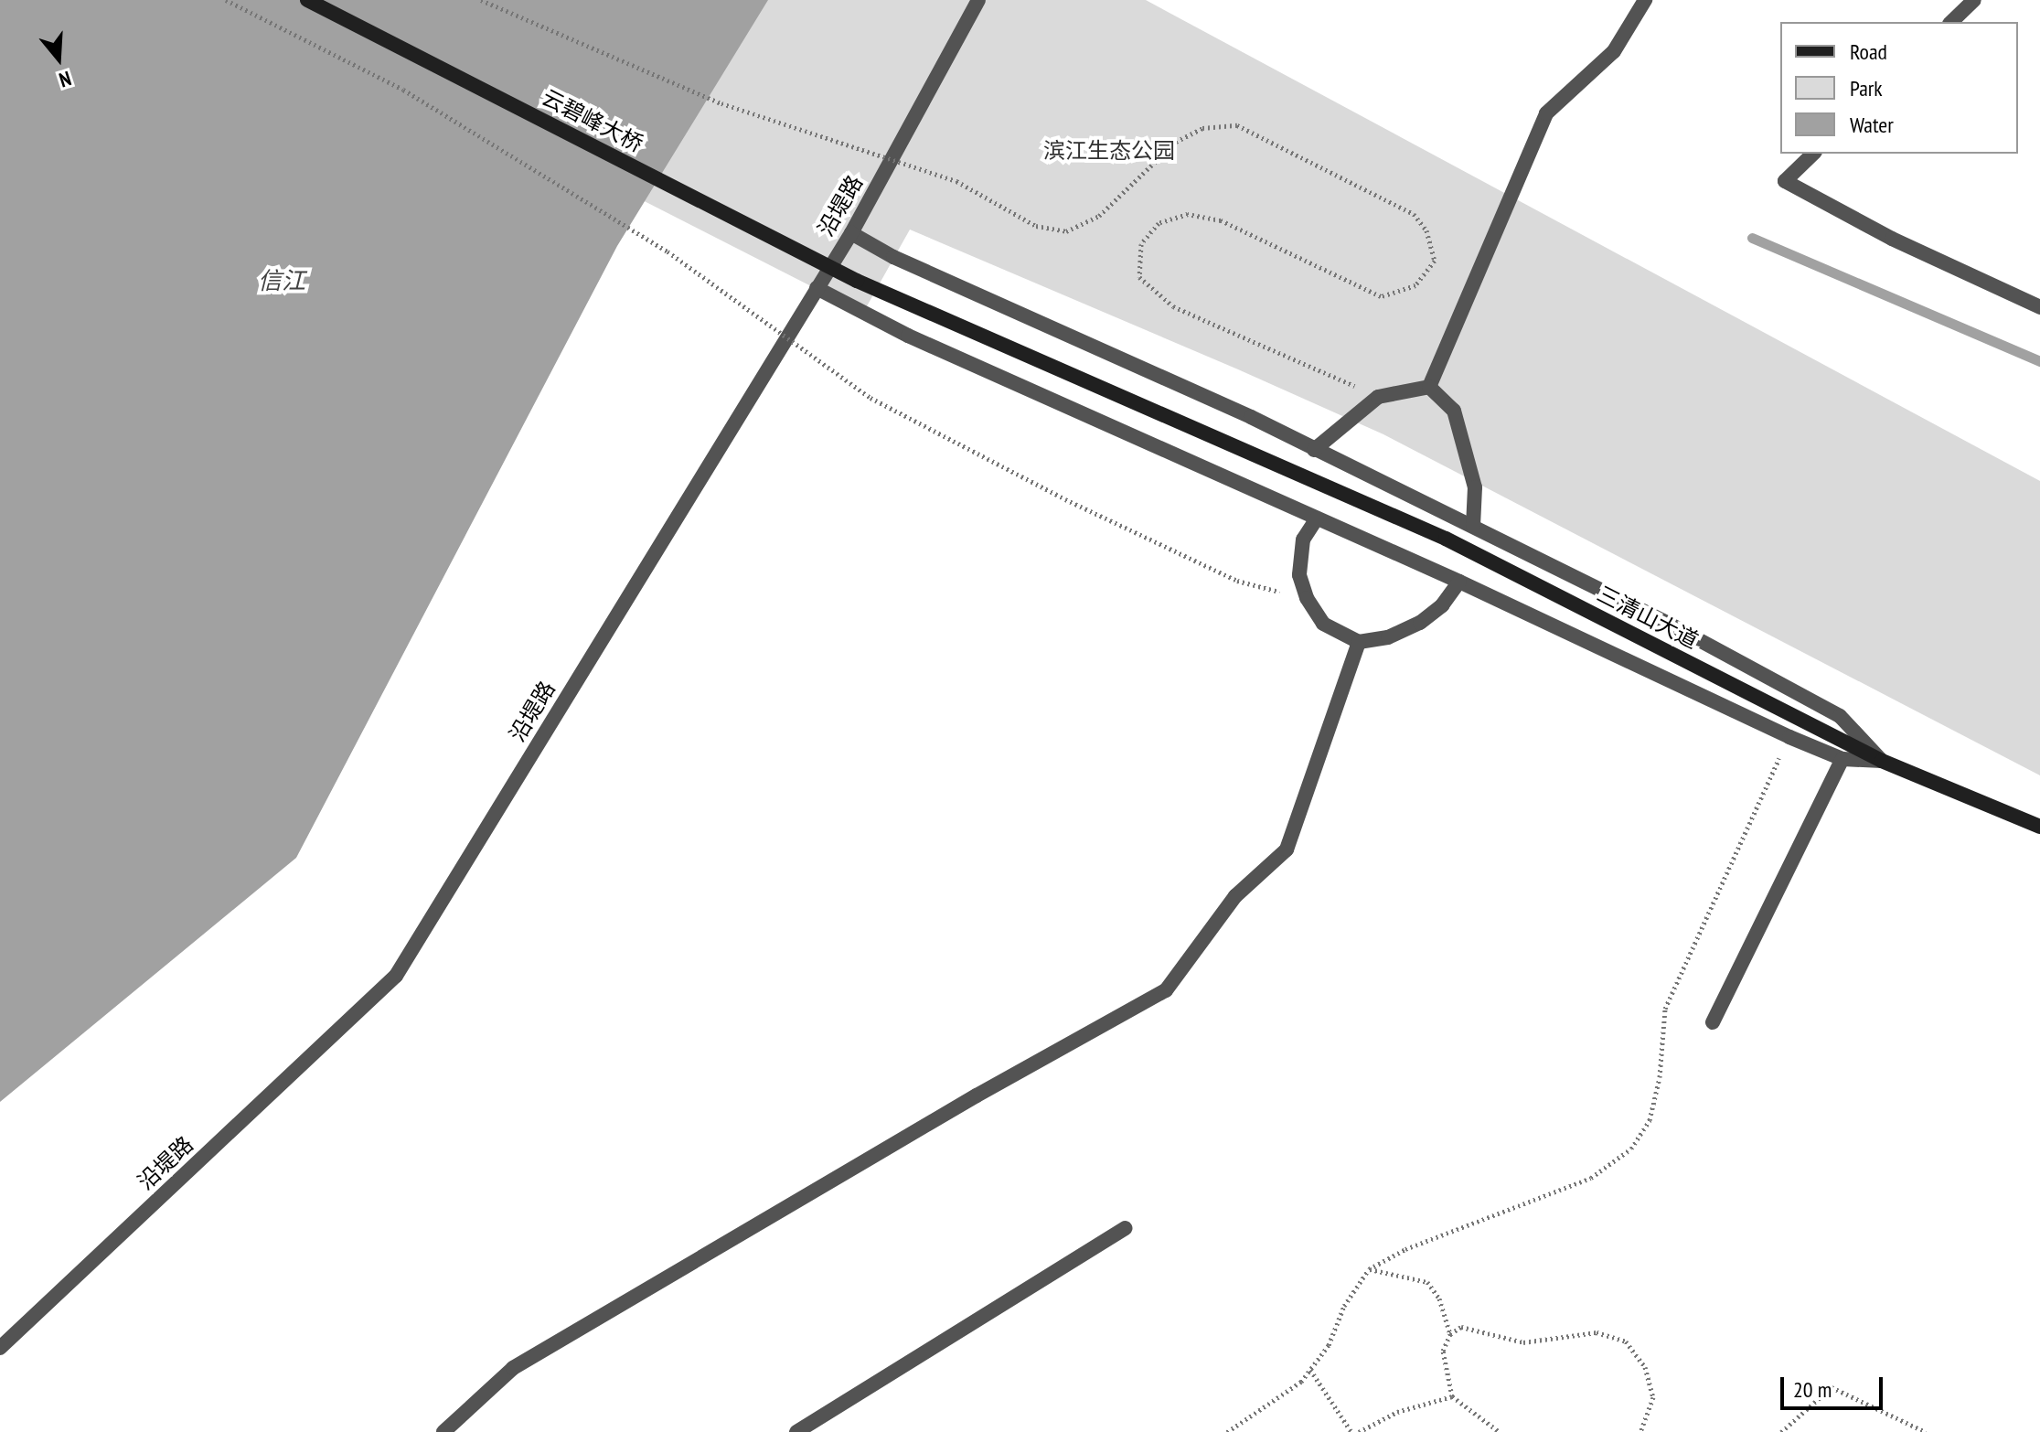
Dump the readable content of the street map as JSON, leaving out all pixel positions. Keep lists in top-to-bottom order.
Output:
{
  "streets": {
    "main road": ["云碧峰大桥", "三清山大道"],
    "street": ["沿堤路"]
  },
  "crossings": [
    ["云碧峰大桥", "三清山大道"]
  ],
  "water": ["信江"],
  "parks": ["滨江生态公园"],
  "legend": ["Road", "Park", "Water"],
  "scale_bar": "20 m",
  "north": "bottom"
}
